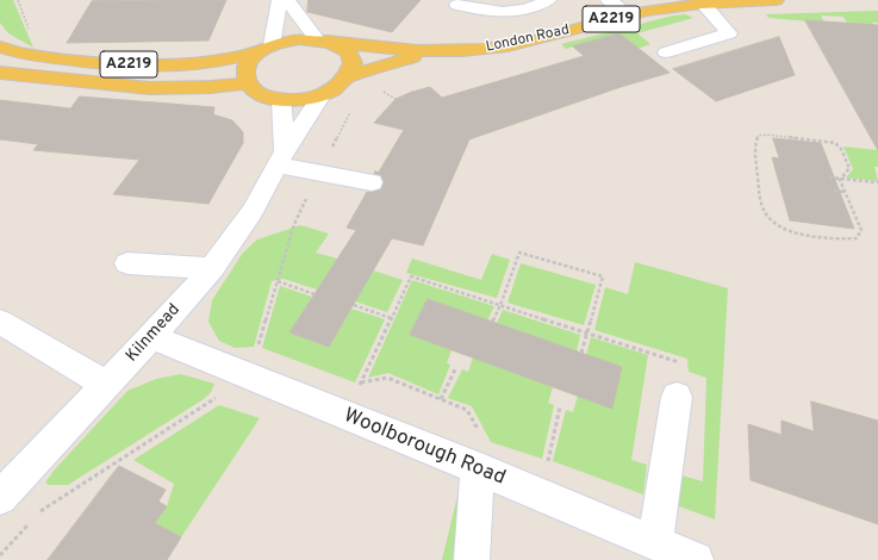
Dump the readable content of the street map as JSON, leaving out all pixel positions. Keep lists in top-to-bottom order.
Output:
{
  "streets": {
    "main road": ["A2219", "London Road"],
    "street": ["Kilnmead", "Woolborough Road"]
  },
  "crossings": [
    ["A2219", "London Road"],
    ["A2219", "Kilnmead"],
    ["Kilnmead", "Woolborough Road"]
  ]
}
